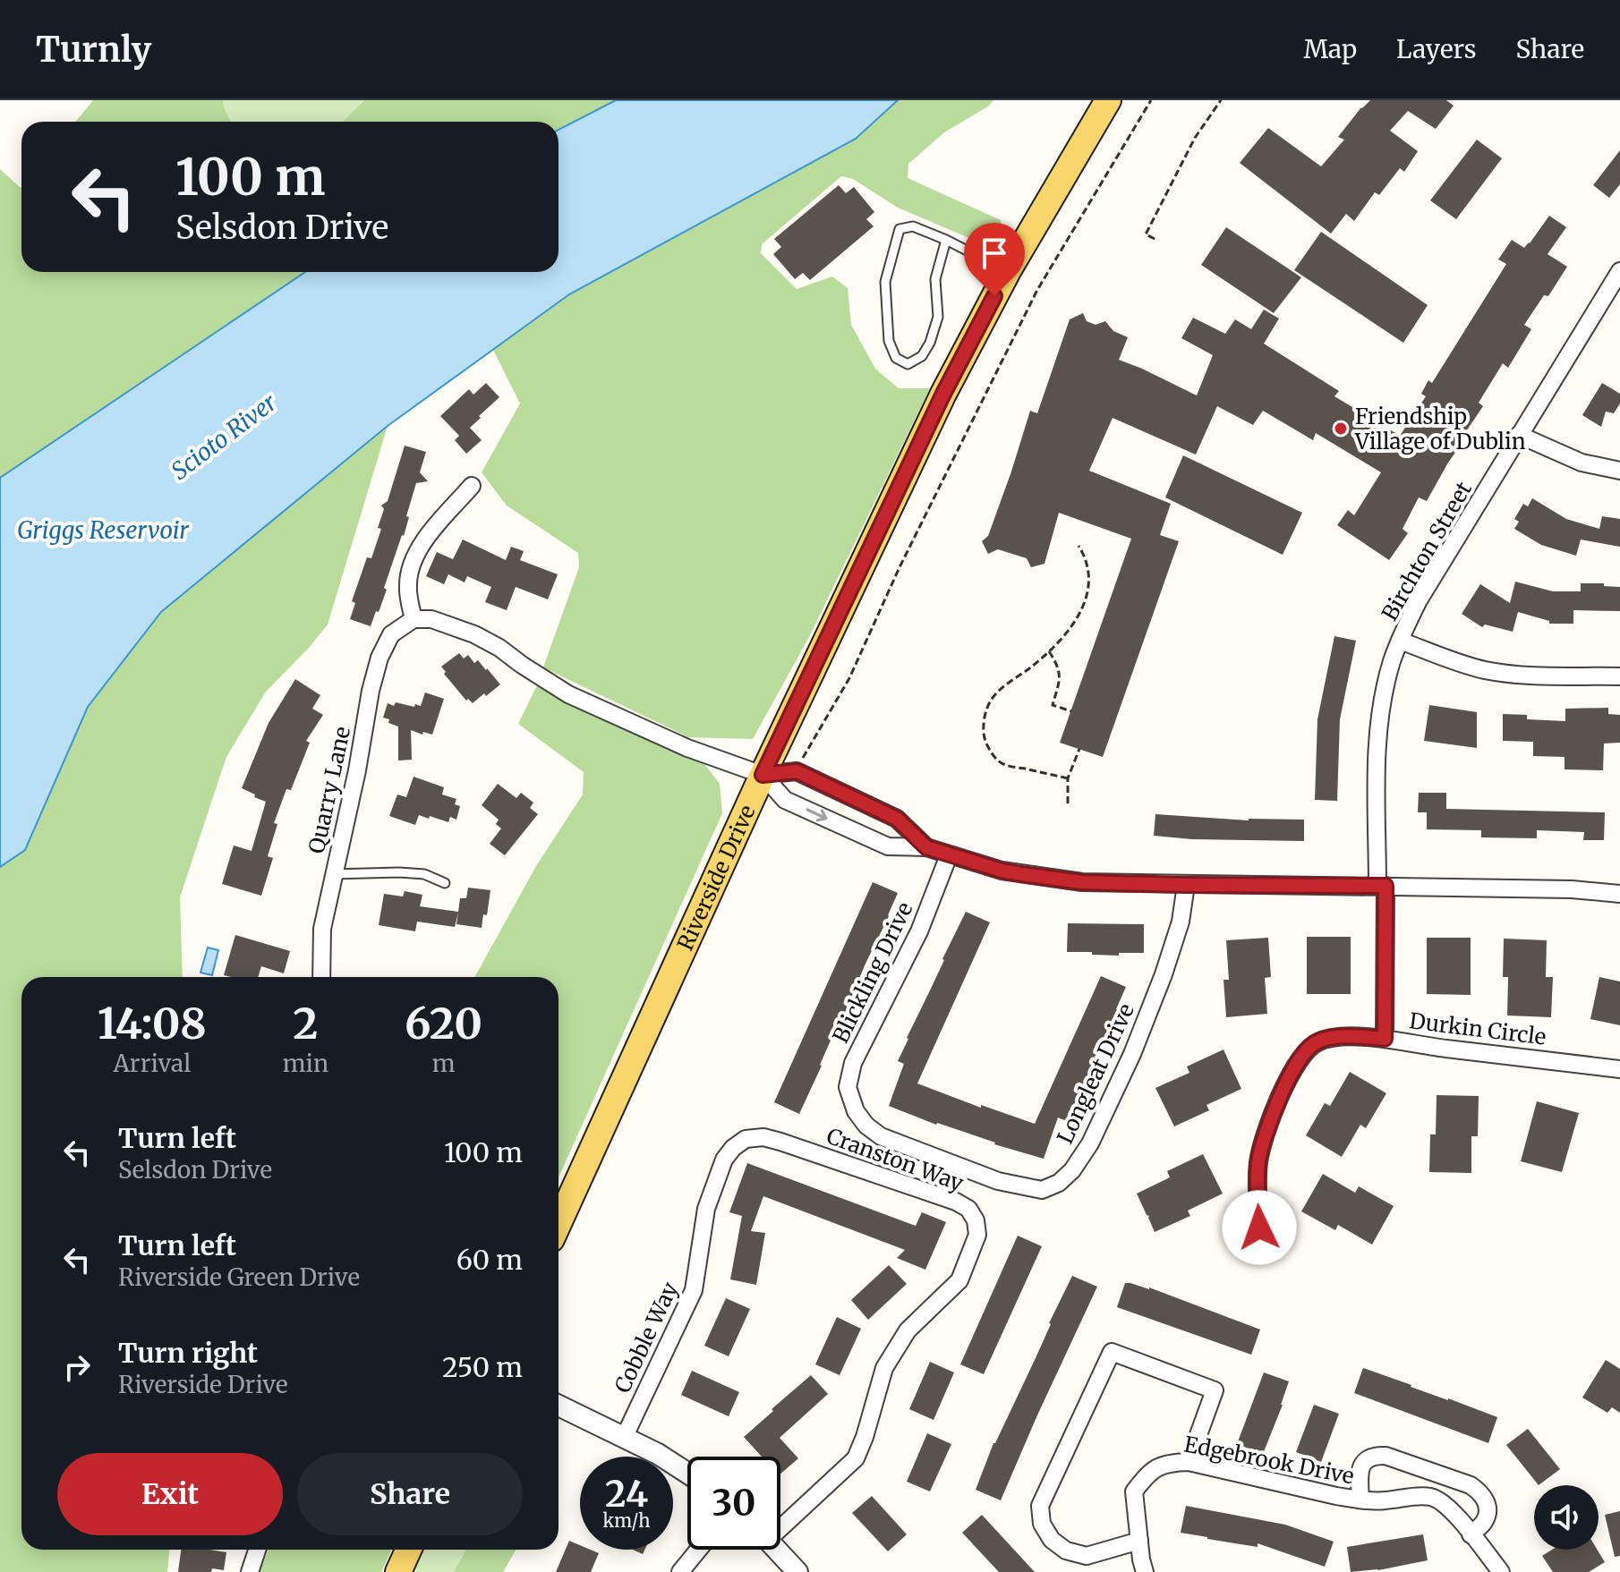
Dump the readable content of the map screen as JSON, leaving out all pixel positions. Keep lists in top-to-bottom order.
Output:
{
  "streets": {
    "main road": ["Riverside Drive"],
    "street": [
      "Birchton Street",
      "Quarry Lane",
      "Blickling Drive",
      "Durkin Circle",
      "Longleat Drive",
      "Cranston Way",
      "Cobble Way",
      "Edgebrook Drive"
    ]
  },
  "crossings": [
    ["Birchton Street", "Durkin Circle"],
    ["Blickling Drive", "Longleat Drive"],
    ["Cranston Way", "Cobble Way"]
  ],
  "water": ["Scioto River", "Griggs Reservoir"],
  "places": ["Friendship Village of Dublin"],
  "page": {
    "header": "Turnly",
    "nav": ["Map", "Layers", "Share"],
    "turn": ["100 m", "Selsdon Drive"],
    "eta": [
      "14:08",
      "Arrival",
      "2",
      "min",
      "620",
      "m"
    ],
    "list": [
      {
        "name": "Turn left",
        "note": "Selsdon Drive",
        "value": "100 m"
      },
      {
        "name": "Turn left",
        "note": "Riverside Green Drive",
        "value": "60 m"
      },
      {
        "name": "Turn right",
        "note": "Riverside Drive",
        "value": "250 m"
      }
    ],
    "buttons": ["Exit", "Share"],
    "speed": "24 km/h",
    "limit": "30"
  }
}
